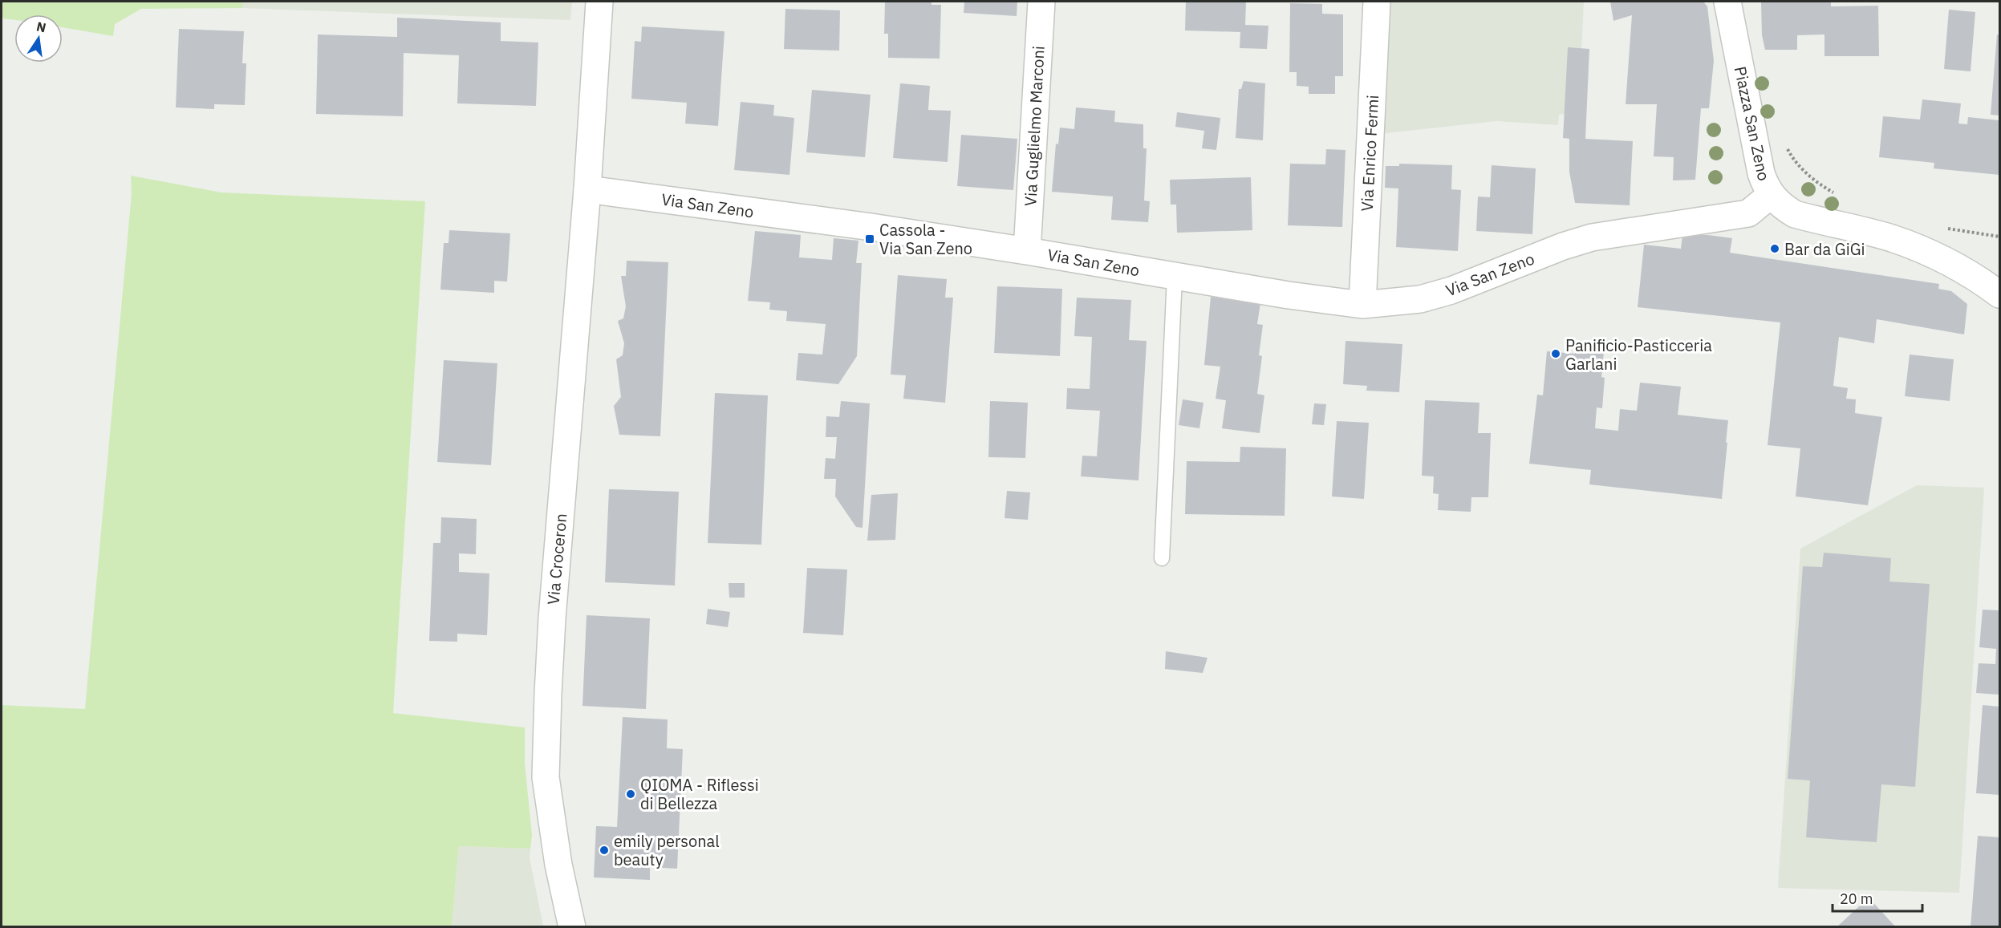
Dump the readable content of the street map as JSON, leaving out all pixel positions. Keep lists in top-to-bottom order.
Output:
{
  "streets": {
    "street": [
      "Piazza San Zeno",
      "Via Guglielmo Marconi",
      "Via Enrico Fermi",
      "Via San Zeno",
      "Via Croceron"
    ]
  },
  "crossings": [
    ["Piazza San Zeno", "Via San Zeno"],
    ["Via Guglielmo Marconi", "Via San Zeno"],
    ["Via Enrico Fermi", "Via San Zeno"],
    ["Via San Zeno", "Via Croceron"]
  ],
  "places": {
    "transit": ["Cassola - Via San Zeno"],
    "other": [
      "Bar da GiGi",
      "Panificio-Pasticceria Garlani",
      "QIOMA - Riflessi di Bellezza",
      "emily personal beauty"
    ]
  },
  "scale_bar": "20 m",
  "north": "top"
}
